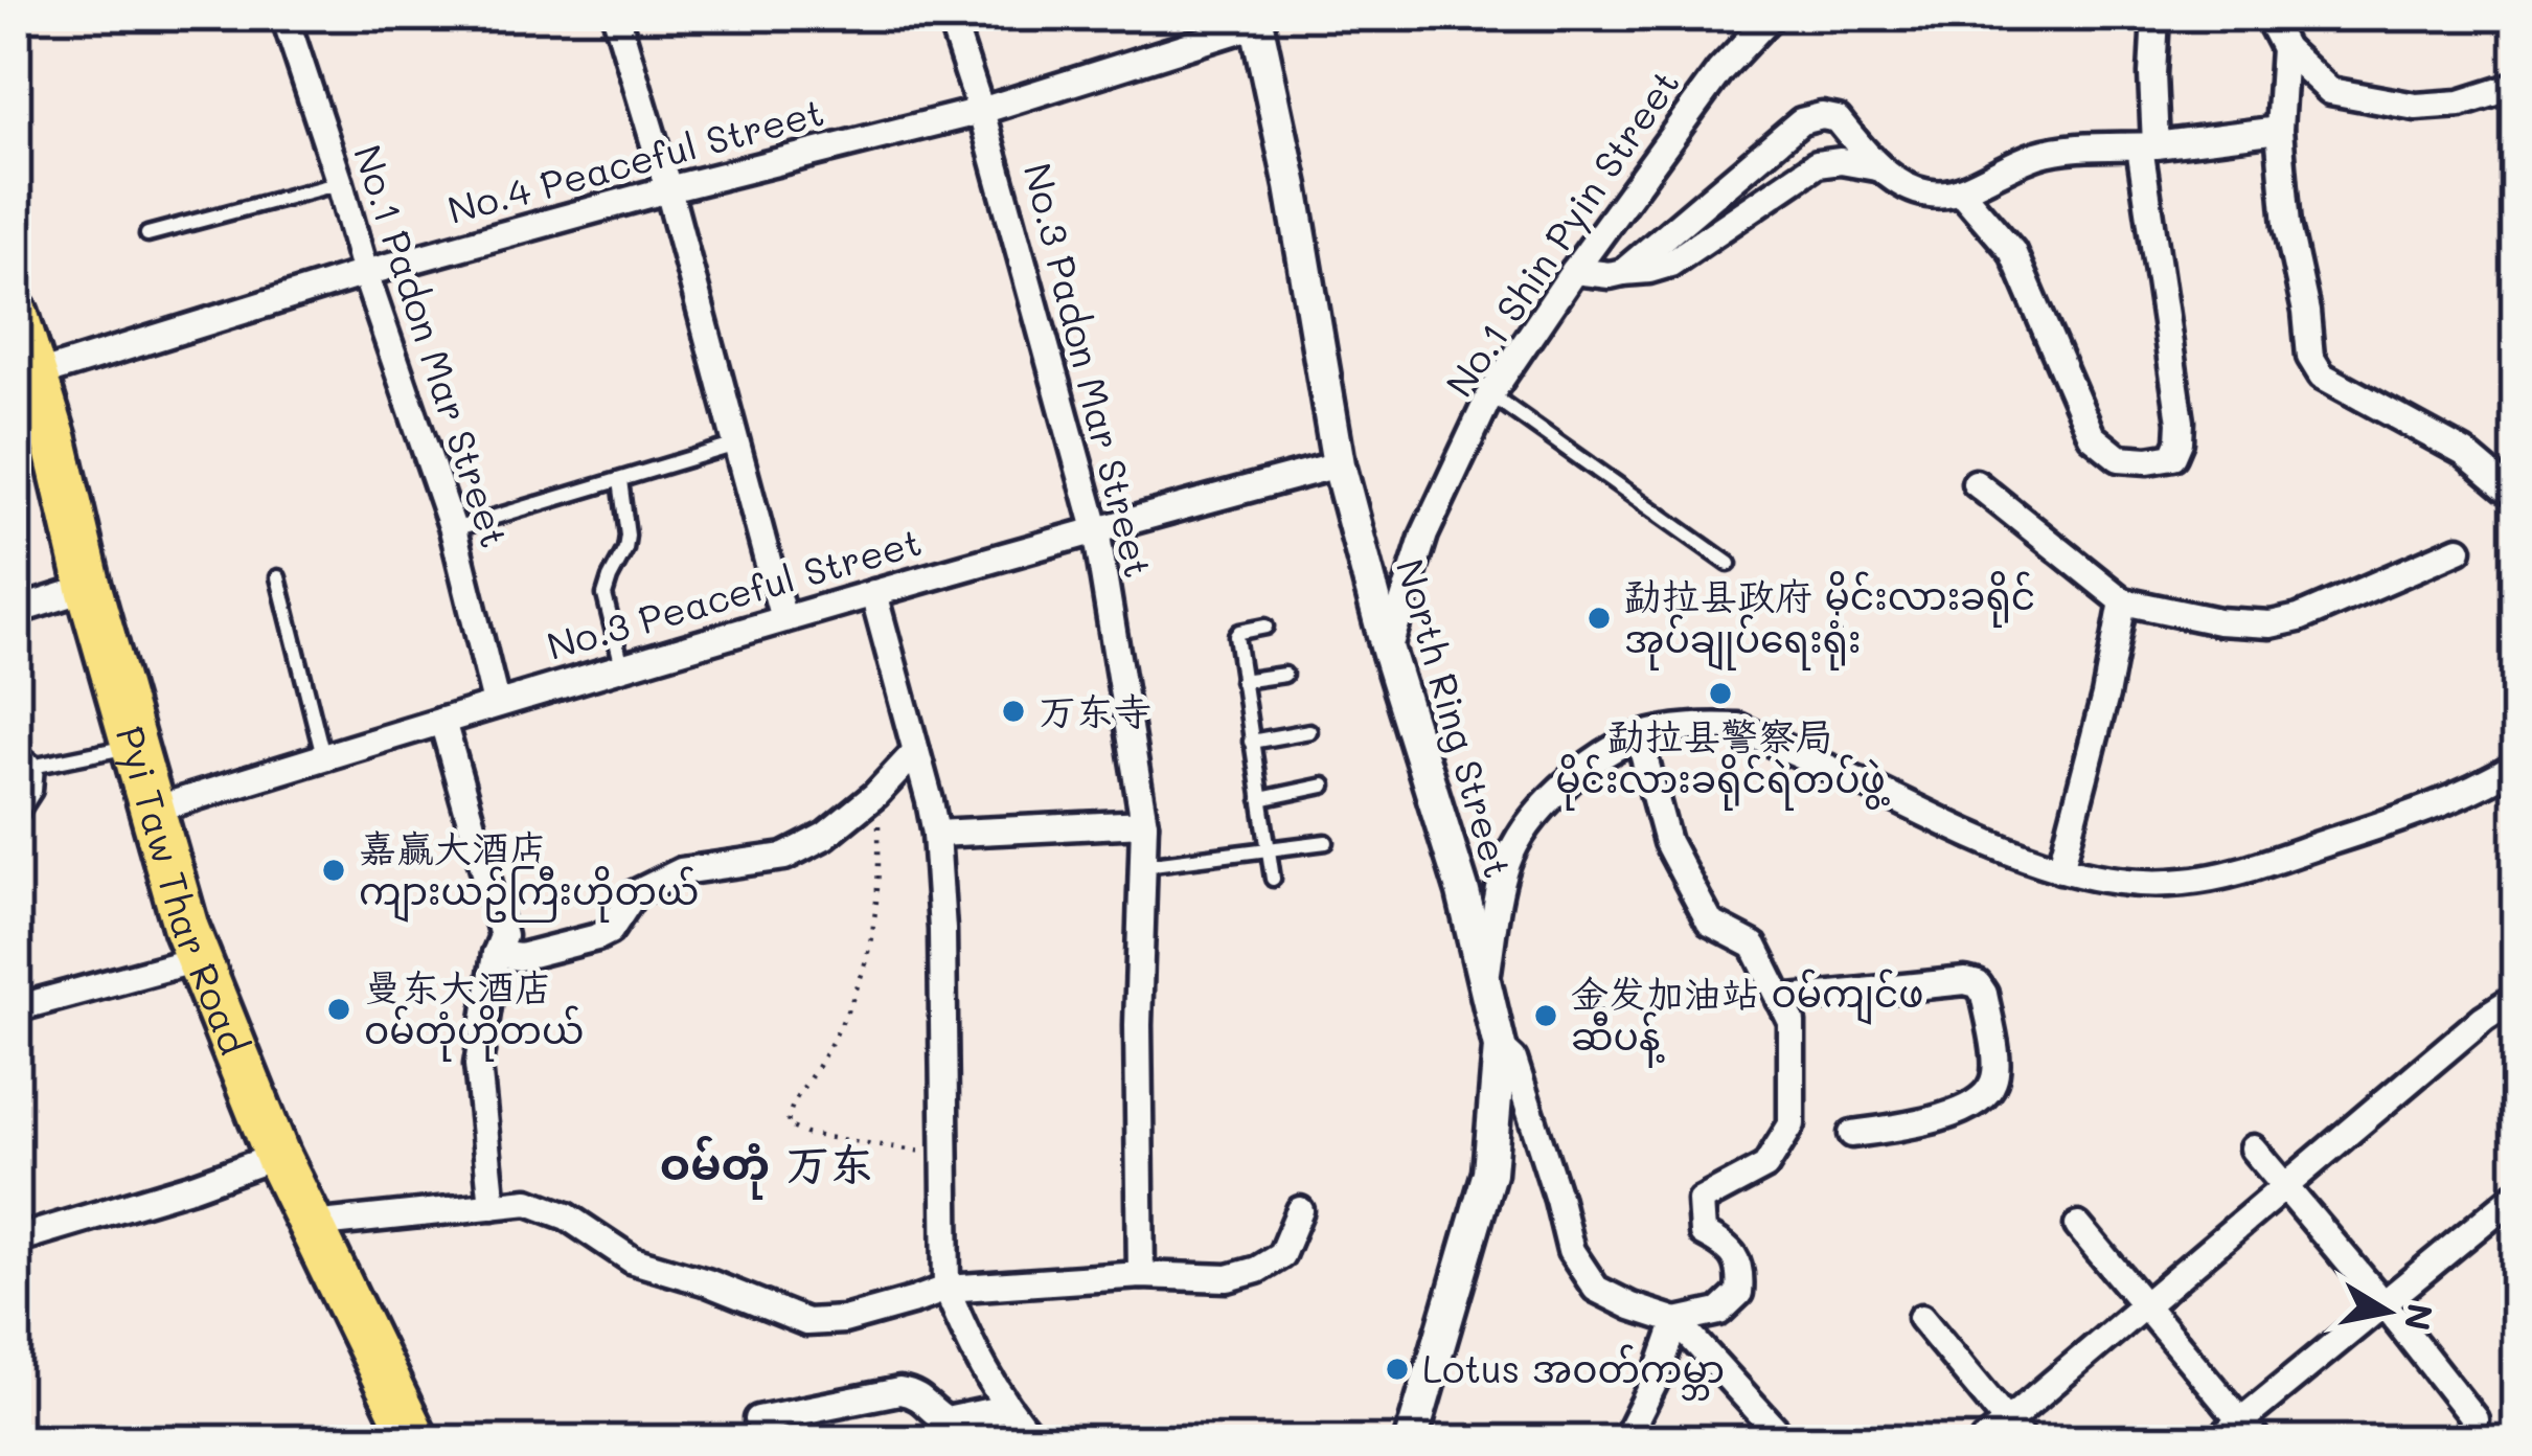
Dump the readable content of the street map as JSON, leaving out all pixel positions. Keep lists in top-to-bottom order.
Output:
{
  "streets": {
    "highway": ["Pyi Taw Thar Road"],
    "street": [
      "No.4 Peaceful Street",
      "No.1 Shin Pyin Street",
      "No.1 Padon Mar Street",
      "No.3 Padon Mar Street",
      "No.3 Peaceful Street",
      "North Ring Street"
    ]
  },
  "crossings": [
    ["No.4 Peaceful Street", "No.1 Padon Mar Street"],
    ["No.4 Peaceful Street", "No.3 Padon Mar Street"],
    ["No.4 Peaceful Street", "North Ring Street"],
    ["No.4 Peaceful Street", "Pyi Taw Thar Road"],
    ["No.1 Shin Pyin Street", "North Ring Street"],
    ["No.1 Padon Mar Street", "No.3 Peaceful Street"],
    ["No.3 Padon Mar Street", "No.3 Peaceful Street"],
    ["No.3 Peaceful Street", "North Ring Street"],
    ["No.3 Peaceful Street", "Pyi Taw Thar Road"]
  ],
  "districts": ["ဝမ်တုံ 万东"],
  "places": [
    "勐拉县政府 မိုင်းလားခရိုင် အုပ်ချုပ်ရေးရုံး",
    "勐拉县警察局 မိုင်းလားခရိုင်ရဲတပ်ဖွဲ့",
    "万东寺",
    "嘉赢大酒店 ကျားယဥ်ကြီးဟိုတယ်",
    "曼东大酒店 ဝမ်တုံဟိုတယ်",
    "金发加油站 ဝမ်ကျင်ဖ ဆီပန့်",
    "Lotus အဝတ်ကမ္ဘာ"
  ],
  "north": "right"
}
